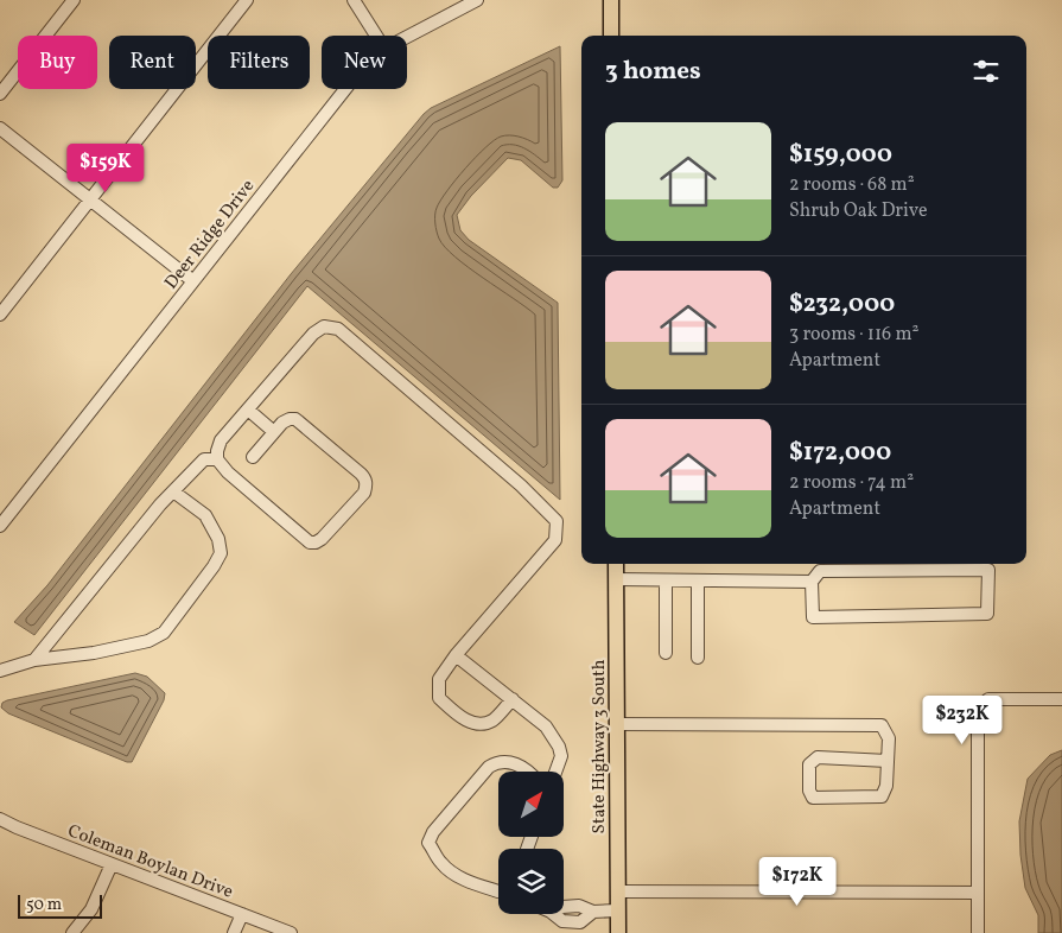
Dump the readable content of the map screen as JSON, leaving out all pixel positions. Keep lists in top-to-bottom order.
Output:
{
  "streets": {
    "main road": ["State Highway 3 South"],
    "street": ["Deer Ridge Drive", "Coleman Boylan Drive"]
  },
  "scale_bar": "50 m",
  "north": "top right",
  "page": {
    "chip": [
      "Buy",
      "Rent",
      "Filters",
      "New"
    ],
    "heading": "3 homes",
    "list": [
      {
        "name": "$159,000",
        "note": "2 rooms · 68 m² · Shrub Oak Drive"
      },
      {
        "name": "$232,000",
        "note": "3 rooms · 116 m² · Apartment"
      },
      {
        "name": "$172,000",
        "note": "2 rooms · 74 m² · Apartment"
      }
    ],
    "price": ["$159K", "$232K", "$172K"],
    "scale": "50 m"
  }
}
